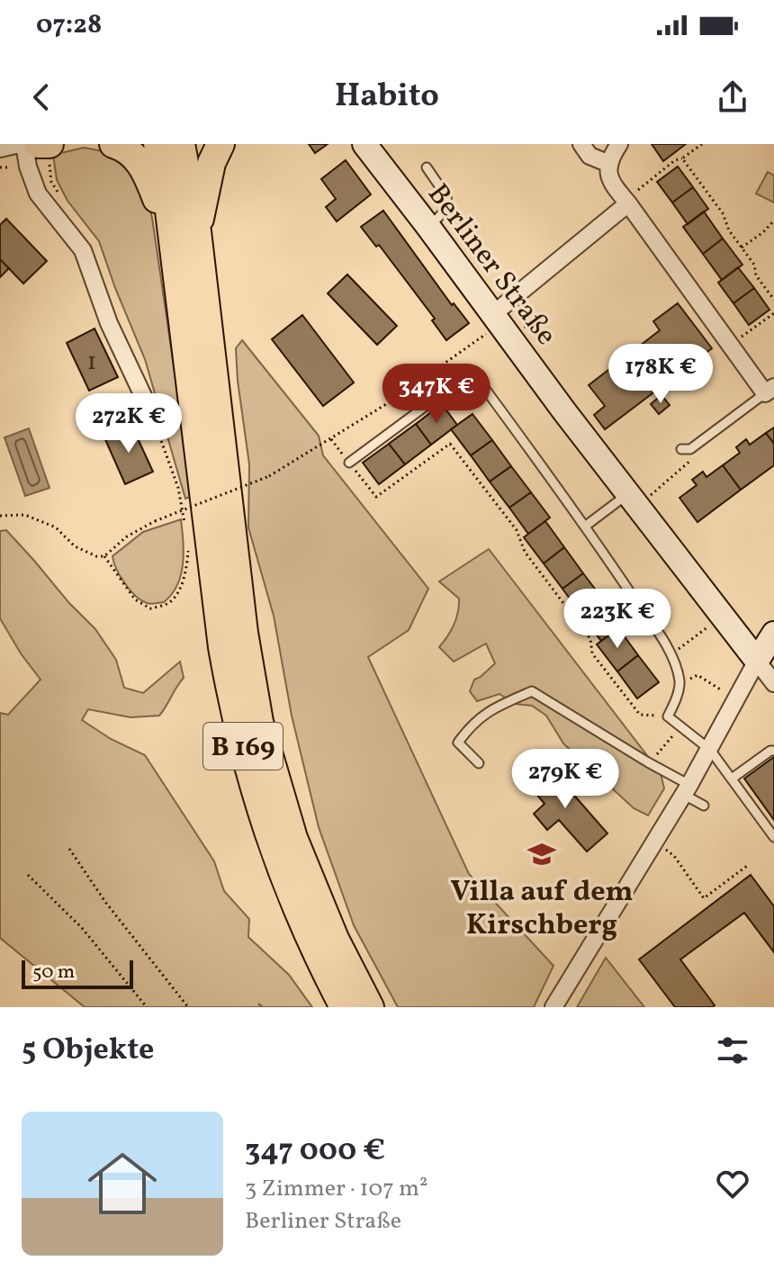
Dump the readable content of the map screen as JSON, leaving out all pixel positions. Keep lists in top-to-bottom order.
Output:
{
  "streets": {
    "highway": ["B 169"],
    "main road": ["Berliner Straße"]
  },
  "places": {
    "school or university": ["Villa auf dem Kirschberg"]
  },
  "house_numbers": ["1"],
  "scale_bar": "50 m",
  "page": {
    "status": "07:28",
    "header": "Habito",
    "price": [
      "178K €",
      "347K €",
      "272K €",
      "223K €",
      "279K €"
    ],
    "scale": "50 m",
    "heading": "5 Objekte",
    "list": [
      {
        "name": "347 000 €",
        "note": "3 Zimmer · 107 m² · Berliner Straße"
      }
    ]
  }
}
